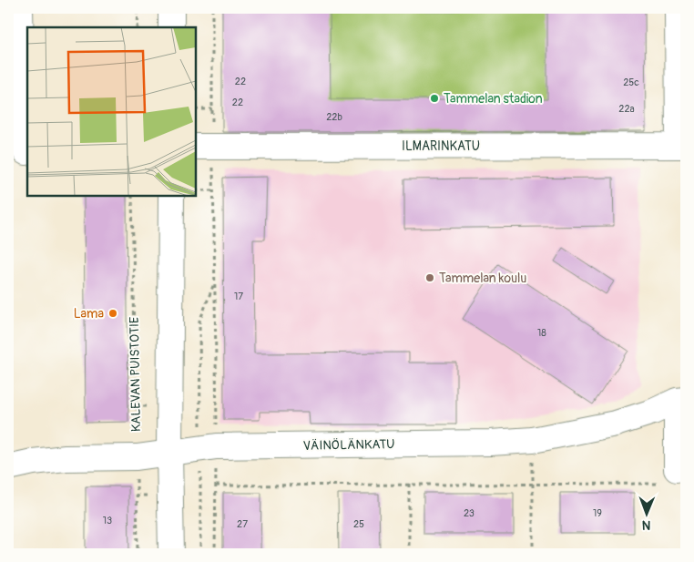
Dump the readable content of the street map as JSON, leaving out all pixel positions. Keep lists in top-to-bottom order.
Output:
{
  "streets": {
    "street": ["ILMARINKATU", "VÄINÖLÄNKATU"],
    "path": ["KALEVAN PUISTOTIE"]
  },
  "crossings": [
    ["KALEVAN PUISTOTIE", "VÄINÖLÄNKATU"]
  ],
  "places": ["Tammelan stadion", "Tammelan koulu", "Lama"],
  "house_numbers": [
    "22",
    "25c",
    "22",
    "22a",
    "22b",
    "17",
    "18",
    "23",
    "19",
    "13",
    "27",
    "25"
  ],
  "north": "bottom"
}
